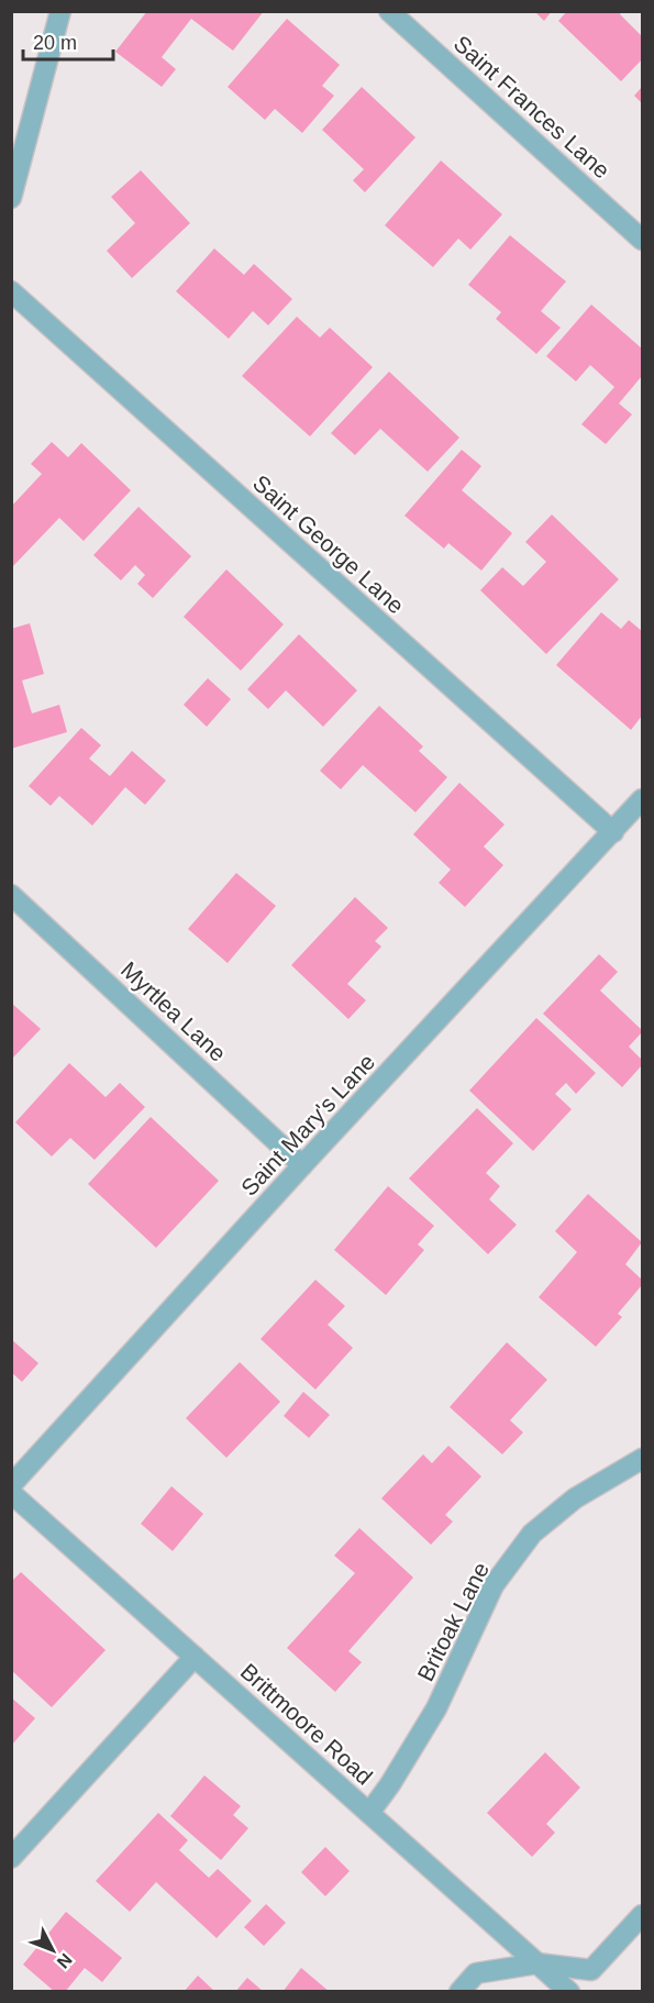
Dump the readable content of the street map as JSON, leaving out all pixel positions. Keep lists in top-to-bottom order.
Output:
{
  "streets": {
    "street": [
      "Saint Frances Lane",
      "Saint George Lane",
      "Myrtlea Lane",
      "Saint Mary's Lane",
      "Britoak Lane",
      "Brittmoore Road"
    ]
  },
  "crossings": [
    ["Saint George Lane", "Saint Mary's Lane"],
    ["Myrtlea Lane", "Saint Mary's Lane"],
    ["Britoak Lane", "Brittmoore Road"]
  ],
  "scale_bar": "20 m",
  "north": "bottom right"
}
